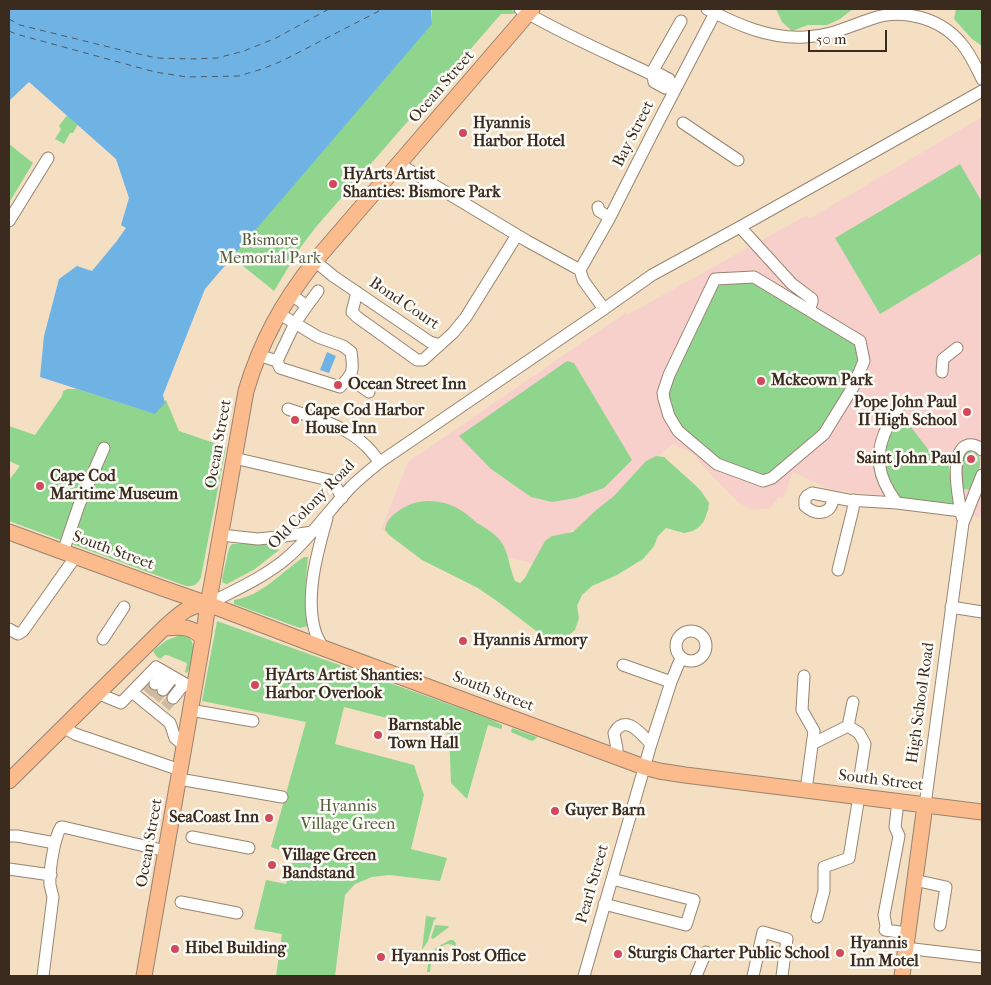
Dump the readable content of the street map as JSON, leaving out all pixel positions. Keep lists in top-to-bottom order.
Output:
{
  "streets": {
    "main road": [
      "Ocean Street",
      "Old Colony Road",
      "South Street",
      "High School Road"
    ],
    "street": ["Bay Street", "Bond Court", "Pearl Street"]
  },
  "crossings": [
    ["Ocean Street", "Bond Court"],
    ["Ocean Street", "Old Colony Road"],
    ["Ocean Street", "South Street"],
    ["Old Colony Road", "South Street"],
    ["South Street", "High School Road"],
    ["South Street", "Pearl Street"]
  ],
  "parks": ["Bismore Memorial Park", "Hyannis Village Green"],
  "places": [
    "Hyannis Harbor Hotel",
    "HyArts Artist Shanties: Bismore Park",
    "Mckeown Park",
    "Ocean Street Inn",
    "Pope John Paul II High School",
    "Cape Cod Harbor House Inn",
    "Saint John Paul",
    "Cape Cod Maritime Museum",
    "Hyannis Armory",
    "HyArts Artist Shanties: Harbor Overlook",
    "Barnstable Town Hall",
    "Guyer Barn",
    "SeaCoast Inn",
    "Village Green Bandstand",
    "Hibel Building",
    "Hyannis Inn Motel",
    "Sturgis Charter Public School",
    "Hyannis Post Office"
  ],
  "scale_bar": "50 m"
}
